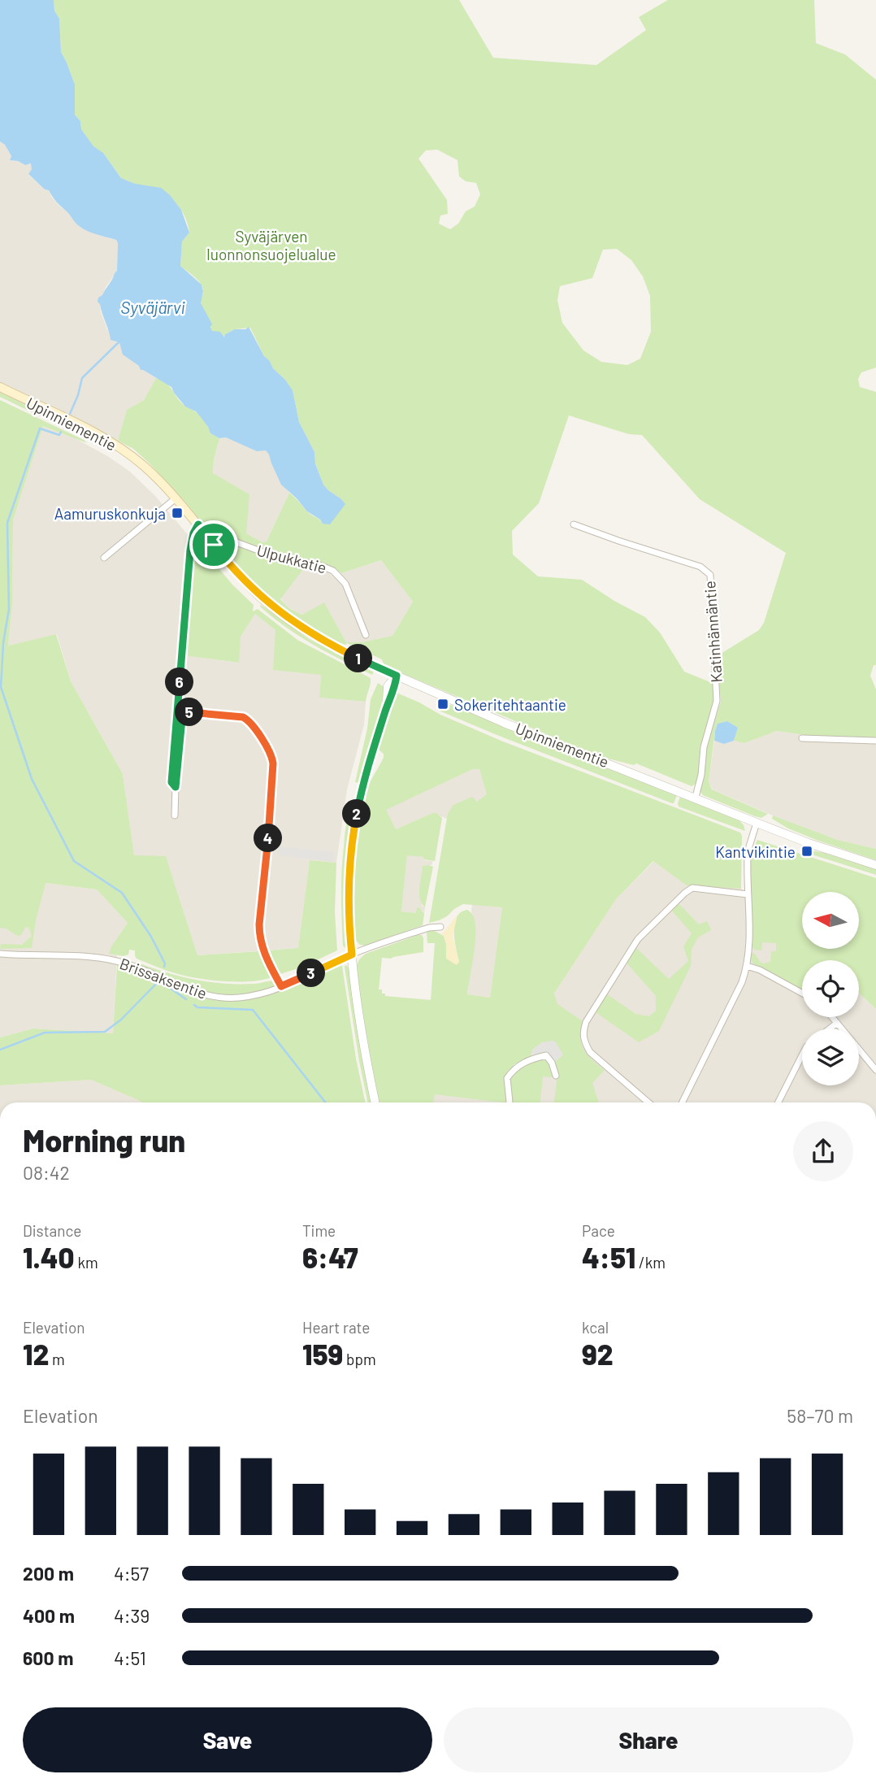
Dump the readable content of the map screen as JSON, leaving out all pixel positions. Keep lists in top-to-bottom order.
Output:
{
  "streets": {
    "main road": ["Upinniementie"],
    "street": ["Ulpukkatie", "Katinhännäntie", "Brissaksentie"]
  },
  "crossings": [
    ["Upinniementie", "Ulpukkatie"],
    ["Upinniementie", "Katinhännäntie"]
  ],
  "water": ["Syväjärvi"],
  "parks": ["Syväjärven luonnonsuojelualue"],
  "places": {
    "transit": ["Aamuruskonkuja", "Sokeritehtaantie", "Kantvikintie"]
  },
  "north": "left",
  "page": {
    "pins": [
      "1",
      "6",
      "5",
      "2",
      "4",
      "3"
    ],
    "heading": ["Morning run", "08:42"],
    "stats": [
      ["Distance", "1.40 km"],
      ["Time", "6:47"],
      ["Pace", "4:51 /km"],
      ["Elevation", "12 m"],
      ["Heart rate", "159 bpm"],
      ["kcal", "92"]
    ],
    "chart": ["Elevation", "58–70 m"],
    "list": [
      {
        "name": "200 m",
        "note": "4:57"
      },
      {
        "name": "400 m",
        "note": "4:39"
      },
      {
        "name": "600 m",
        "note": "4:51"
      }
    ],
    "buttons": ["Save", "Share"]
  }
}
